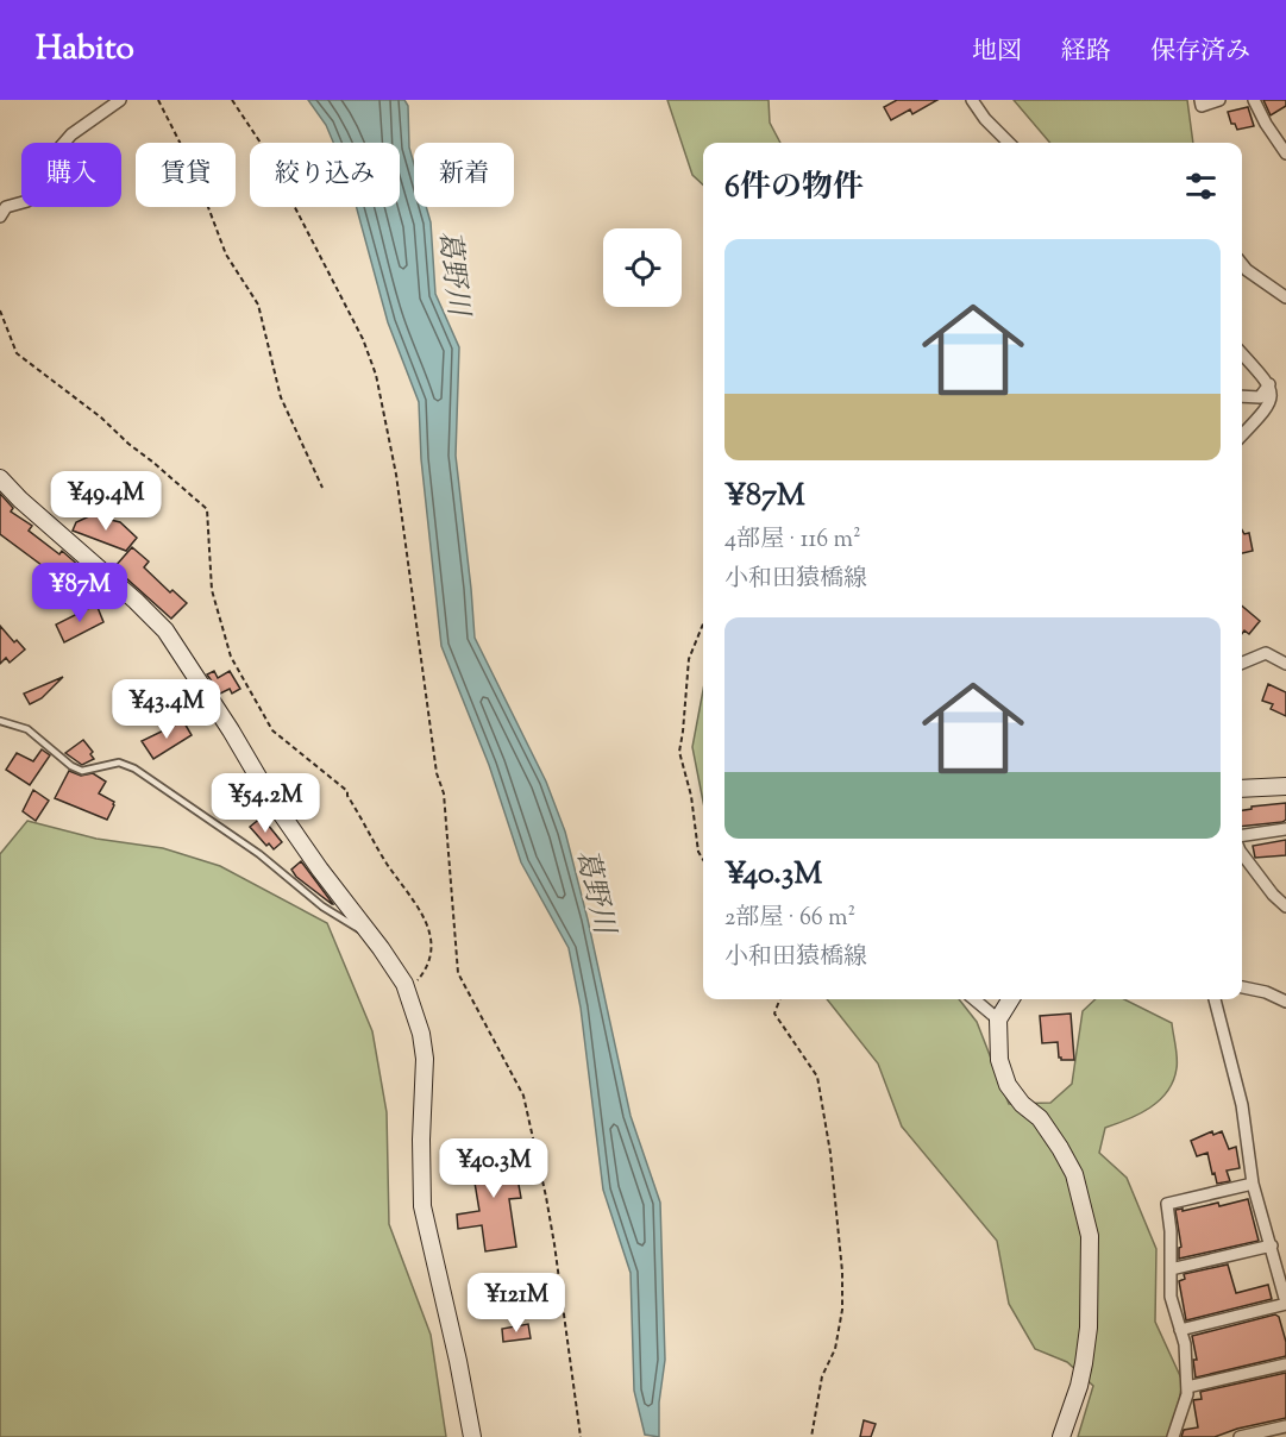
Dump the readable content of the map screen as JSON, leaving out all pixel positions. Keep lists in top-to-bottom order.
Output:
{
  "water": ["葛野川"],
  "page": {
    "header": "Habito",
    "nav": ["地図", "経路", "保存済み"],
    "chip": [
      "購入",
      "賃貸",
      "絞り込み",
      "新着"
    ],
    "heading": "6件の物件",
    "list": [
      {
        "name": "¥87M",
        "note": "4部屋 · 116 m² · 小和田猿橋線"
      },
      {
        "name": "¥40.3M",
        "note": "2部屋 · 66 m² · 小和田猿橋線"
      }
    ],
    "price": [
      "¥49.4M",
      "¥87M",
      "¥43.4M",
      "¥54.2M",
      "¥40.3M",
      "¥121M"
    ]
  }
}
